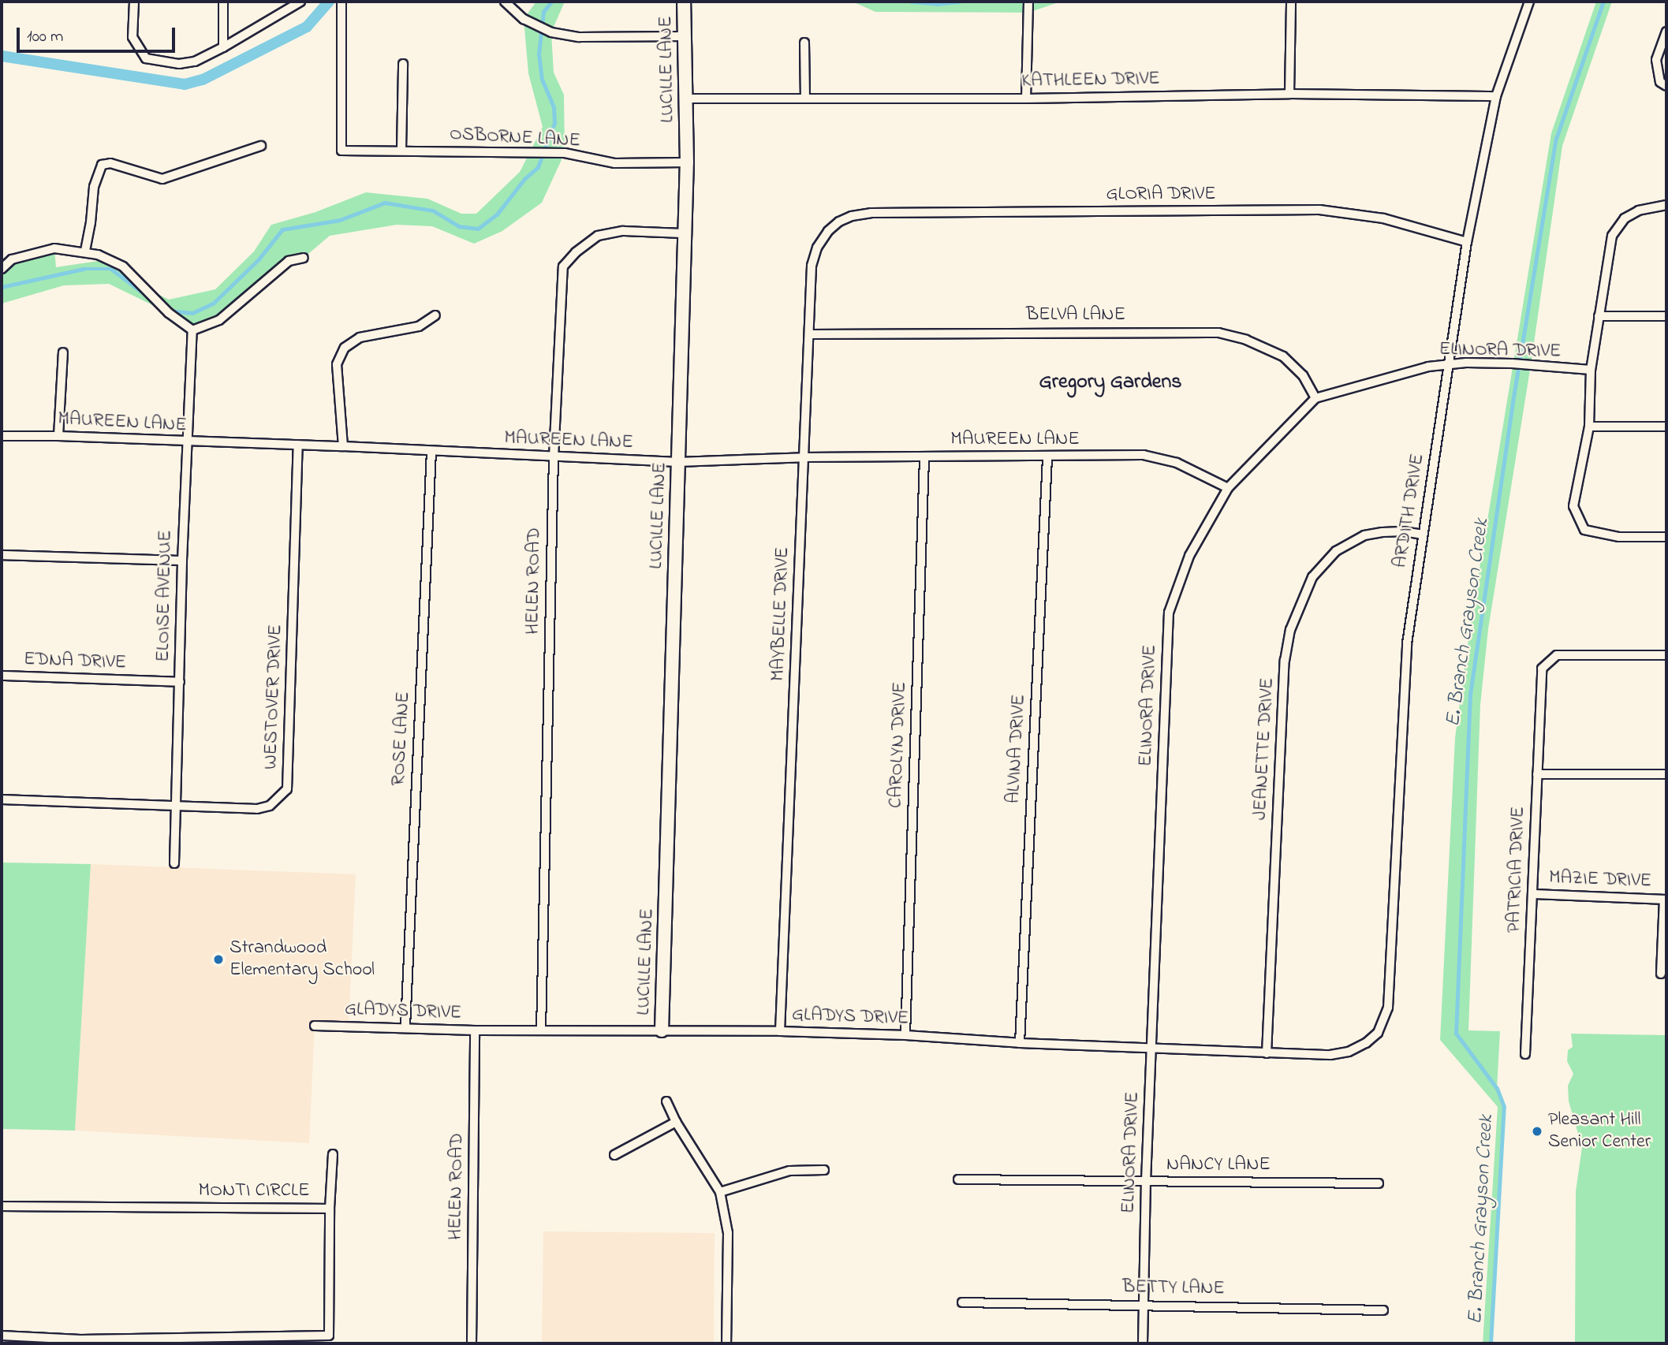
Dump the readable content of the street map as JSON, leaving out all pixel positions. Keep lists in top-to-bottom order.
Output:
{
  "streets": {
    "street": [
      "LUCILLE LANE",
      "KATHLEEN DRIVE",
      "OSBORNE LANE",
      "GLORIA DRIVE",
      "BELVA LANE",
      "ELINORA DRIVE",
      "MAUREEN LANE",
      "ARDITH DRIVE",
      "HELEN ROAD",
      "ELOISE AVENUE",
      "MAYBELLE DRIVE",
      "EDNA DRIVE",
      "WESTOVER DRIVE",
      "ROSE LANE",
      "CAROLYN DRIVE",
      "ALVINA DRIVE",
      "JEANETTE DRIVE",
      "PATRICIA DRIVE",
      "MAZIE DRIVE",
      "GLADYS DRIVE",
      "NANCY LANE",
      "MONTI CIRCLE",
      "BETTY LANE"
    ]
  },
  "crossings": [
    ["LUCILLE LANE", "KATHLEEN DRIVE"],
    ["LUCILLE LANE", "OSBORNE LANE"],
    ["LUCILLE LANE", "MAUREEN LANE"],
    ["LUCILLE LANE", "HELEN ROAD"],
    ["LUCILLE LANE", "GLADYS DRIVE"],
    ["KATHLEEN DRIVE", "ARDITH DRIVE"],
    ["GLORIA DRIVE", "ARDITH DRIVE"],
    ["GLORIA DRIVE", "MAYBELLE DRIVE"],
    ["BELVA LANE", "ELINORA DRIVE"],
    ["BELVA LANE", "MAYBELLE DRIVE"],
    ["ELINORA DRIVE", "MAUREEN LANE"],
    ["ELINORA DRIVE", "ARDITH DRIVE"],
    ["ELINORA DRIVE", "GLADYS DRIVE"],
    ["ELINORA DRIVE", "NANCY LANE"],
    ["ELINORA DRIVE", "BETTY LANE"],
    ["MAUREEN LANE", "HELEN ROAD"],
    ["MAUREEN LANE", "ELOISE AVENUE"],
    ["MAUREEN LANE", "MAYBELLE DRIVE"],
    ["MAUREEN LANE", "WESTOVER DRIVE"],
    ["MAUREEN LANE", "ROSE LANE"],
    ["MAUREEN LANE", "CAROLYN DRIVE"],
    ["MAUREEN LANE", "ALVINA DRIVE"],
    ["ARDITH DRIVE", "JEANETTE DRIVE"],
    ["ARDITH DRIVE", "GLADYS DRIVE"],
    ["HELEN ROAD", "GLADYS DRIVE"],
    ["ELOISE AVENUE", "EDNA DRIVE"],
    ["ELOISE AVENUE", "WESTOVER DRIVE"],
    ["MAYBELLE DRIVE", "GLADYS DRIVE"],
    ["ROSE LANE", "GLADYS DRIVE"],
    ["CAROLYN DRIVE", "GLADYS DRIVE"],
    ["ALVINA DRIVE", "GLADYS DRIVE"],
    ["JEANETTE DRIVE", "GLADYS DRIVE"],
    ["PATRICIA DRIVE", "MAZIE DRIVE"]
  ],
  "districts": ["Gregory Gardens"],
  "water": ["E. Branch Grayson Creek"],
  "places": ["Strandwood Elementary School", "Pleasant Hill Senior Center"],
  "scale_bar": "100 m"
}
